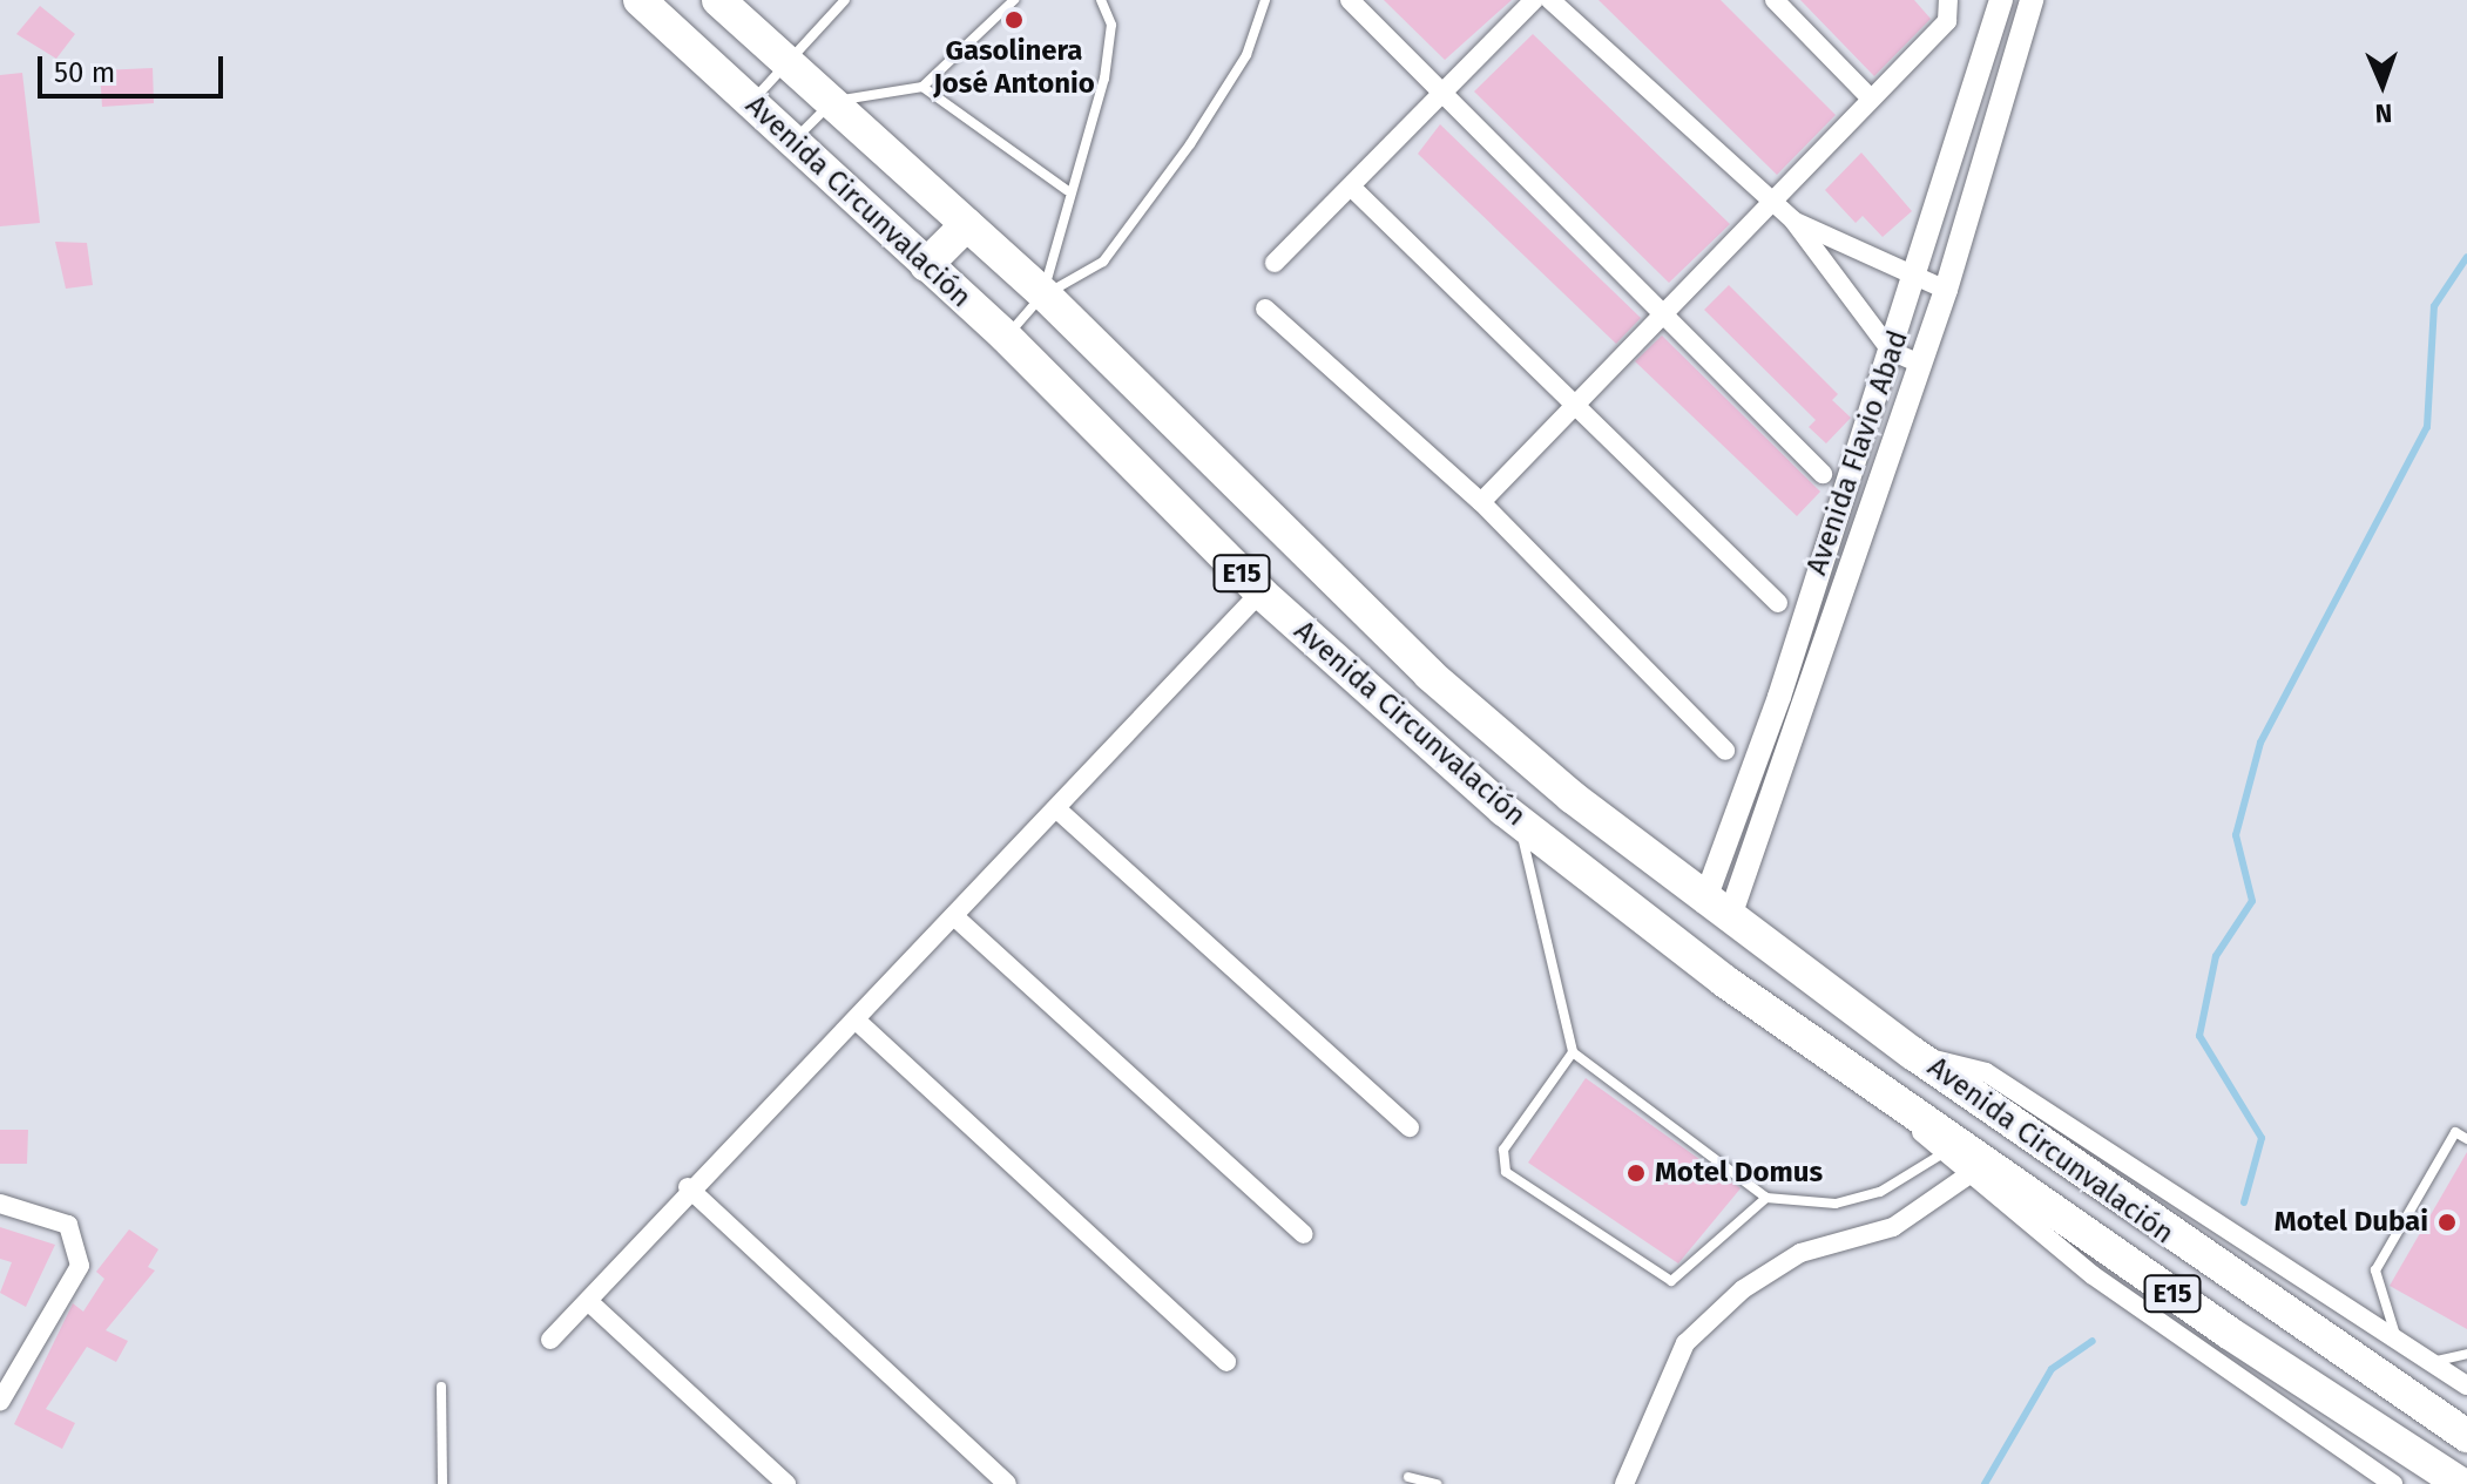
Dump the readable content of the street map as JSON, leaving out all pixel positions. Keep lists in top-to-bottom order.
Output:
{
  "streets": {
    "highway": ["Avenida Circunvalación", "E15"],
    "street": ["Avenida Flavio Abad"]
  },
  "crossings": [
    ["Avenida Circunvalación", "Avenida Flavio Abad"]
  ],
  "places": ["Gasolinera José Antonio", "Motel Domus", "Motel Dubai"],
  "scale_bar": "50 m",
  "north": "bottom"
}
